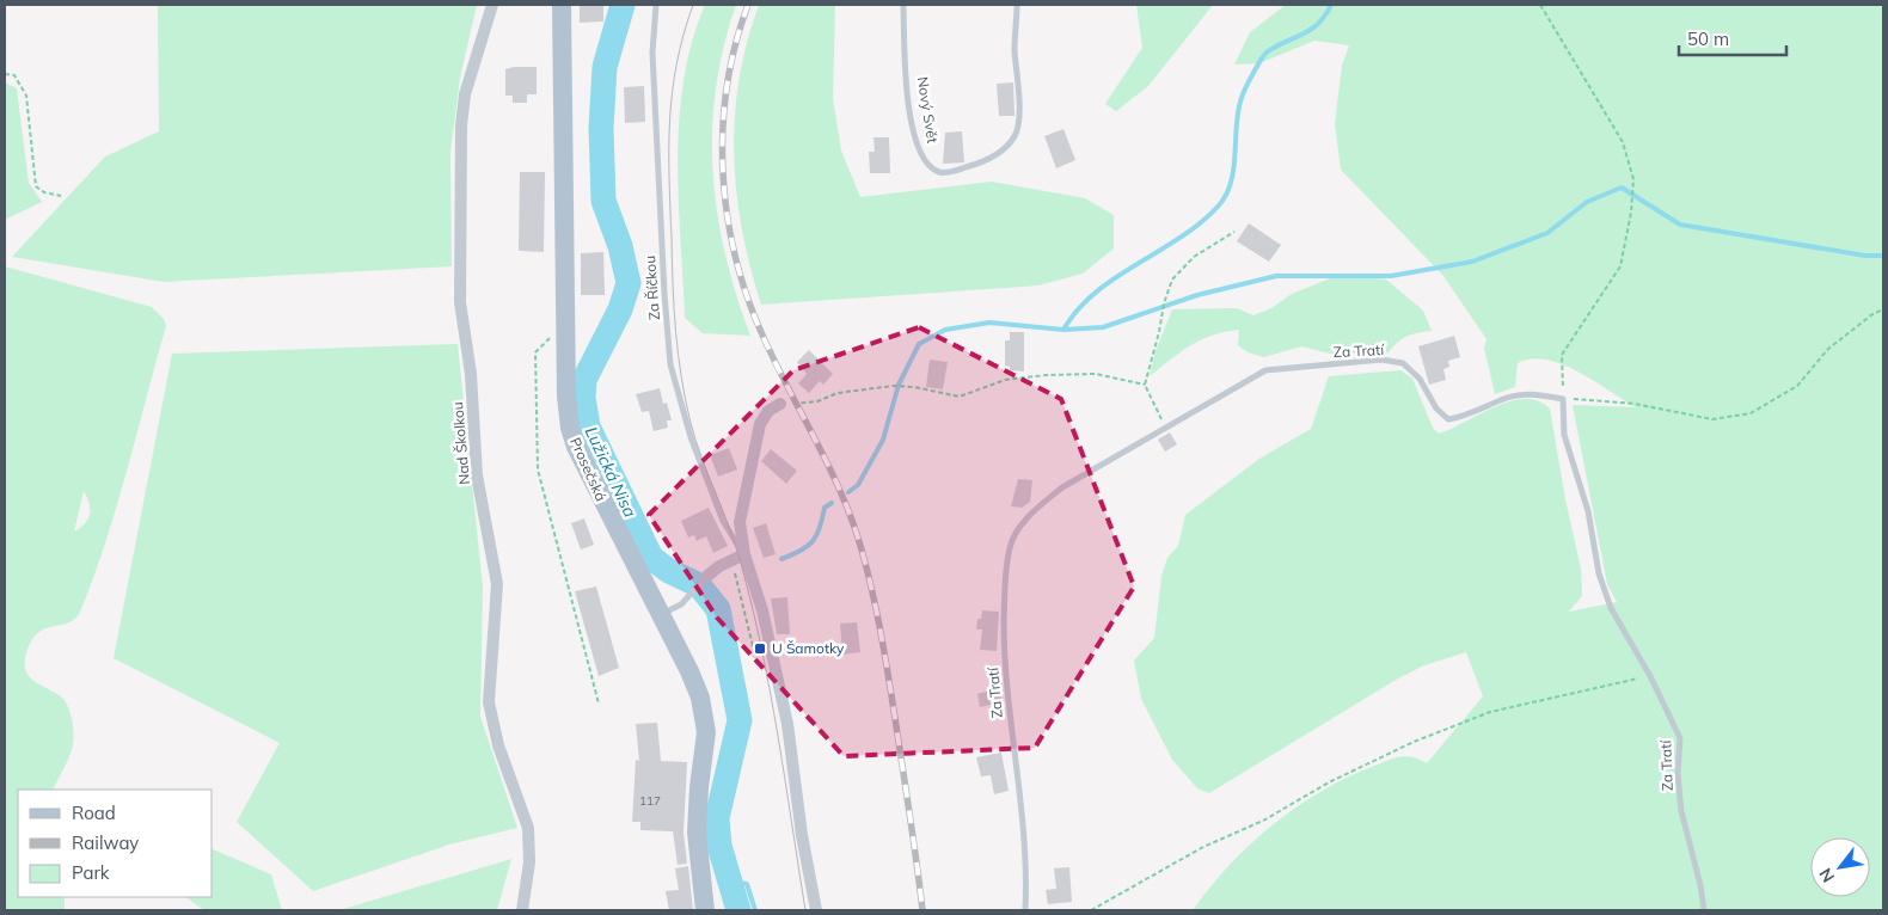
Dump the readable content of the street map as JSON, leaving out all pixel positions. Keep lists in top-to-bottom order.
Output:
{
  "streets": {
    "main road": ["Prosečská"],
    "street": ["Nad Školkou"],
    "lane": ["Nový Svět", "Za Říčkou", "Za Tratí"]
  },
  "water": ["Lužická Nisa"],
  "places": {
    "transit": ["U Šamotky"]
  },
  "house_numbers": ["117"],
  "legend": ["Road", "Railway", "Park"],
  "scale_bar": "50 m",
  "north": "bottom left"
}
